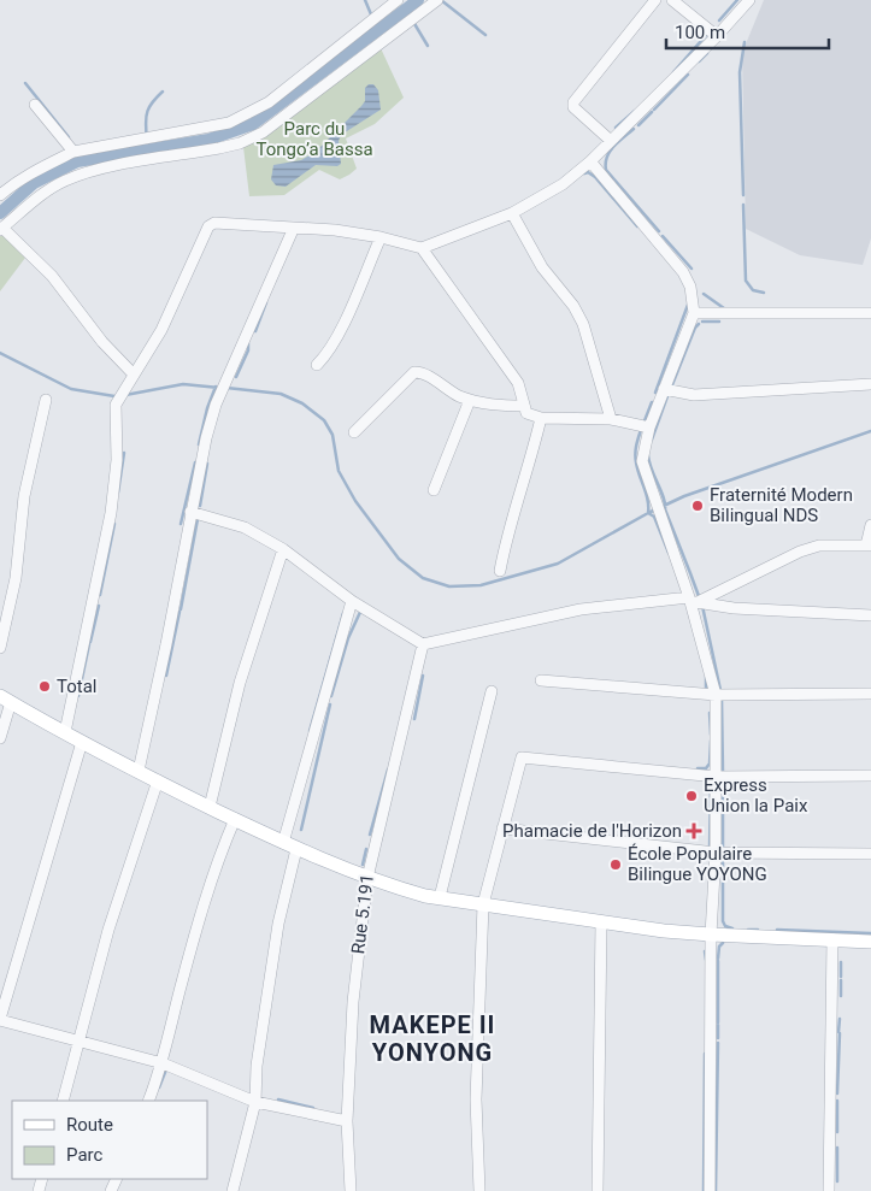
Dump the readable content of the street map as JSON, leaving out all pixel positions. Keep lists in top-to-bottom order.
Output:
{
  "streets": {
    "street": ["Rue 5.191"]
  },
  "districts": ["MAKEPE II YONYONG"],
  "parks": ["Parc du Tongo’a Bassa"],
  "places": {
    "other": [
      "Fraternité Modern Bilingual NDS",
      "Total",
      "Express Union la Paix",
      "École Populaire Bilingue YOYONG"
    ],
    "health": ["Phamacie de l'Horizon"]
  },
  "legend": ["Route", "Parc"],
  "scale_bar": "100 m"
}
